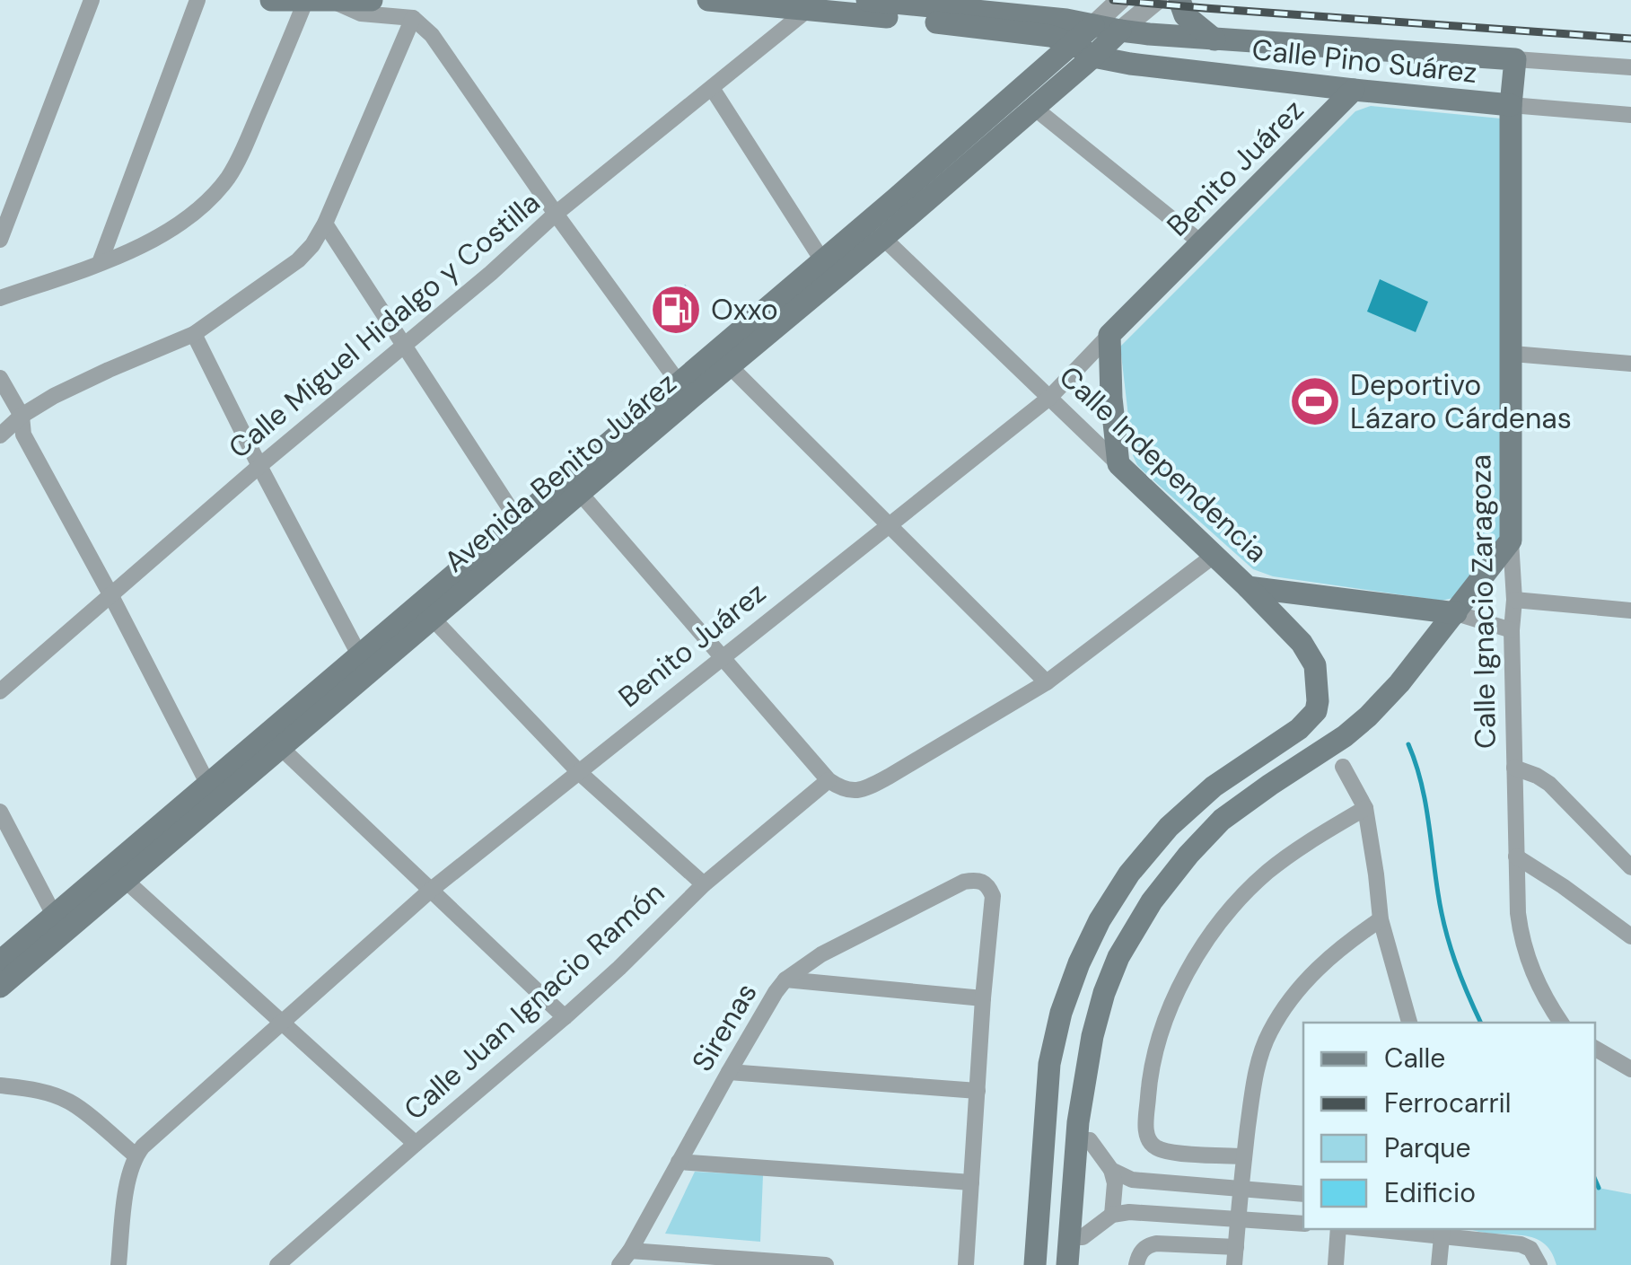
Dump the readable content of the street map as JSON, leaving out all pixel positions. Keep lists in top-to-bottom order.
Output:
{
  "streets": {
    "main road": [
      "Calle Pino Suárez",
      "Benito Juárez",
      "Calle Independencia",
      "Avenida Benito Juárez",
      "Calle Ignacio Zaragoza"
    ],
    "street": ["Calle Miguel Hidalgo y Costilla", "Calle Juan Ignacio Ramón", "Sirenas"]
  },
  "crossings": [
    ["Calle Pino Suárez", "Benito Juárez"],
    ["Calle Pino Suárez", "Avenida Benito Juárez"],
    ["Calle Pino Suárez", "Calle Ignacio Zaragoza"],
    ["Benito Juárez", "Calle Independencia"],
    ["Calle Independencia", "Avenida Benito Juárez"],
    ["Calle Independencia", "Calle Ignacio Zaragoza"]
  ],
  "places": {
    "fuel station": ["Oxxo"],
    "sports": ["Deportivo Lázaro Cárdenas"]
  },
  "legend": [
    "Calle",
    "Ferrocarril",
    "Parque",
    "Edificio"
  ]
}
